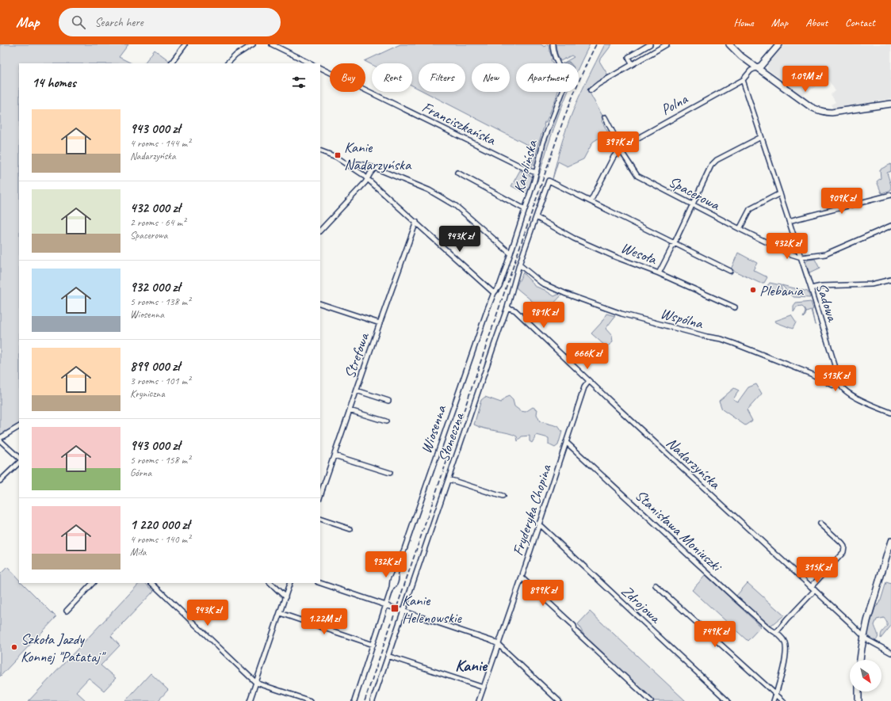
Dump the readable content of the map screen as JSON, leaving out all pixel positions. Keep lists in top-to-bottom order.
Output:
{
  "streets": {
    "street": [
      "Polna",
      "Franciszkańska",
      "Karolińska",
      "Spacerowa",
      "Wesoła",
      "Sadowa",
      "Wspólna",
      "Strefowa",
      "Wiosenna",
      "Słoneczna",
      "Nadarzyńska",
      "Fryderyka Chopina",
      "Stanisława Moniuszki",
      "Zdrojowa"
    ]
  },
  "crossings": [
    ["Polna", "Spacerowa"],
    ["Polna", "Sadowa"],
    ["Polna", "Słoneczna"],
    ["Franciszkańska", "Karolińska"],
    ["Karolińska", "Wiosenna"],
    ["Spacerowa", "Sadowa"],
    ["Wesoła", "Słoneczna"],
    ["Sadowa", "Wspólna"],
    ["Wspólna", "Słoneczna"],
    ["Słoneczna", "Nadarzyńska"],
    ["Nadarzyńska", "Fryderyka Chopina"],
    ["Fryderyka Chopina", "Stanisława Moniuszki"],
    ["Fryderyka Chopina", "Zdrojowa"]
  ],
  "districts": ["Kanie"],
  "places": {
    "transit": ["Kanie Nadarzyńska", "Kanie Helenowskie"],
    "other": ["Plebania", "Szkoła Jazdy Konnej \"Patataj\""]
  },
  "north": "bottom right",
  "page": {
    "header": "Map",
    "search": "Search here",
    "nav": [
      "Home",
      "Map",
      "About",
      "Contact"
    ],
    "chip": [
      "Buy",
      "Rent",
      "Filters",
      "New",
      "Apartment"
    ],
    "heading": "14 homes",
    "price": [
      "1.09M zł",
      "397K zł",
      "909K zł",
      "943K zł",
      "432K zł",
      "981K zł",
      "666K zł",
      "513K zł",
      "932K zł",
      "315K zł",
      "899K zł",
      "943K zł",
      "1.22M zł",
      "749K zł"
    ],
    "list": [
      {
        "name": "943 000 zł",
        "note": "4 rooms · 144 m² · Nadarzyńska"
      },
      {
        "name": "432 000 zł",
        "note": "2 rooms · 64 m² · Spacerowa"
      },
      {
        "name": "932 000 zł",
        "note": "5 rooms · 138 m² · Wiosenna"
      },
      {
        "name": "899 000 zł",
        "note": "3 rooms · 101 m² · Kryniczna"
      },
      {
        "name": "943 000 zł",
        "note": "5 rooms · 158 m² · Górna"
      },
      {
        "name": "1 220 000 zł",
        "note": "4 rooms · 140 m² · Miła"
      }
    ]
  }
}
